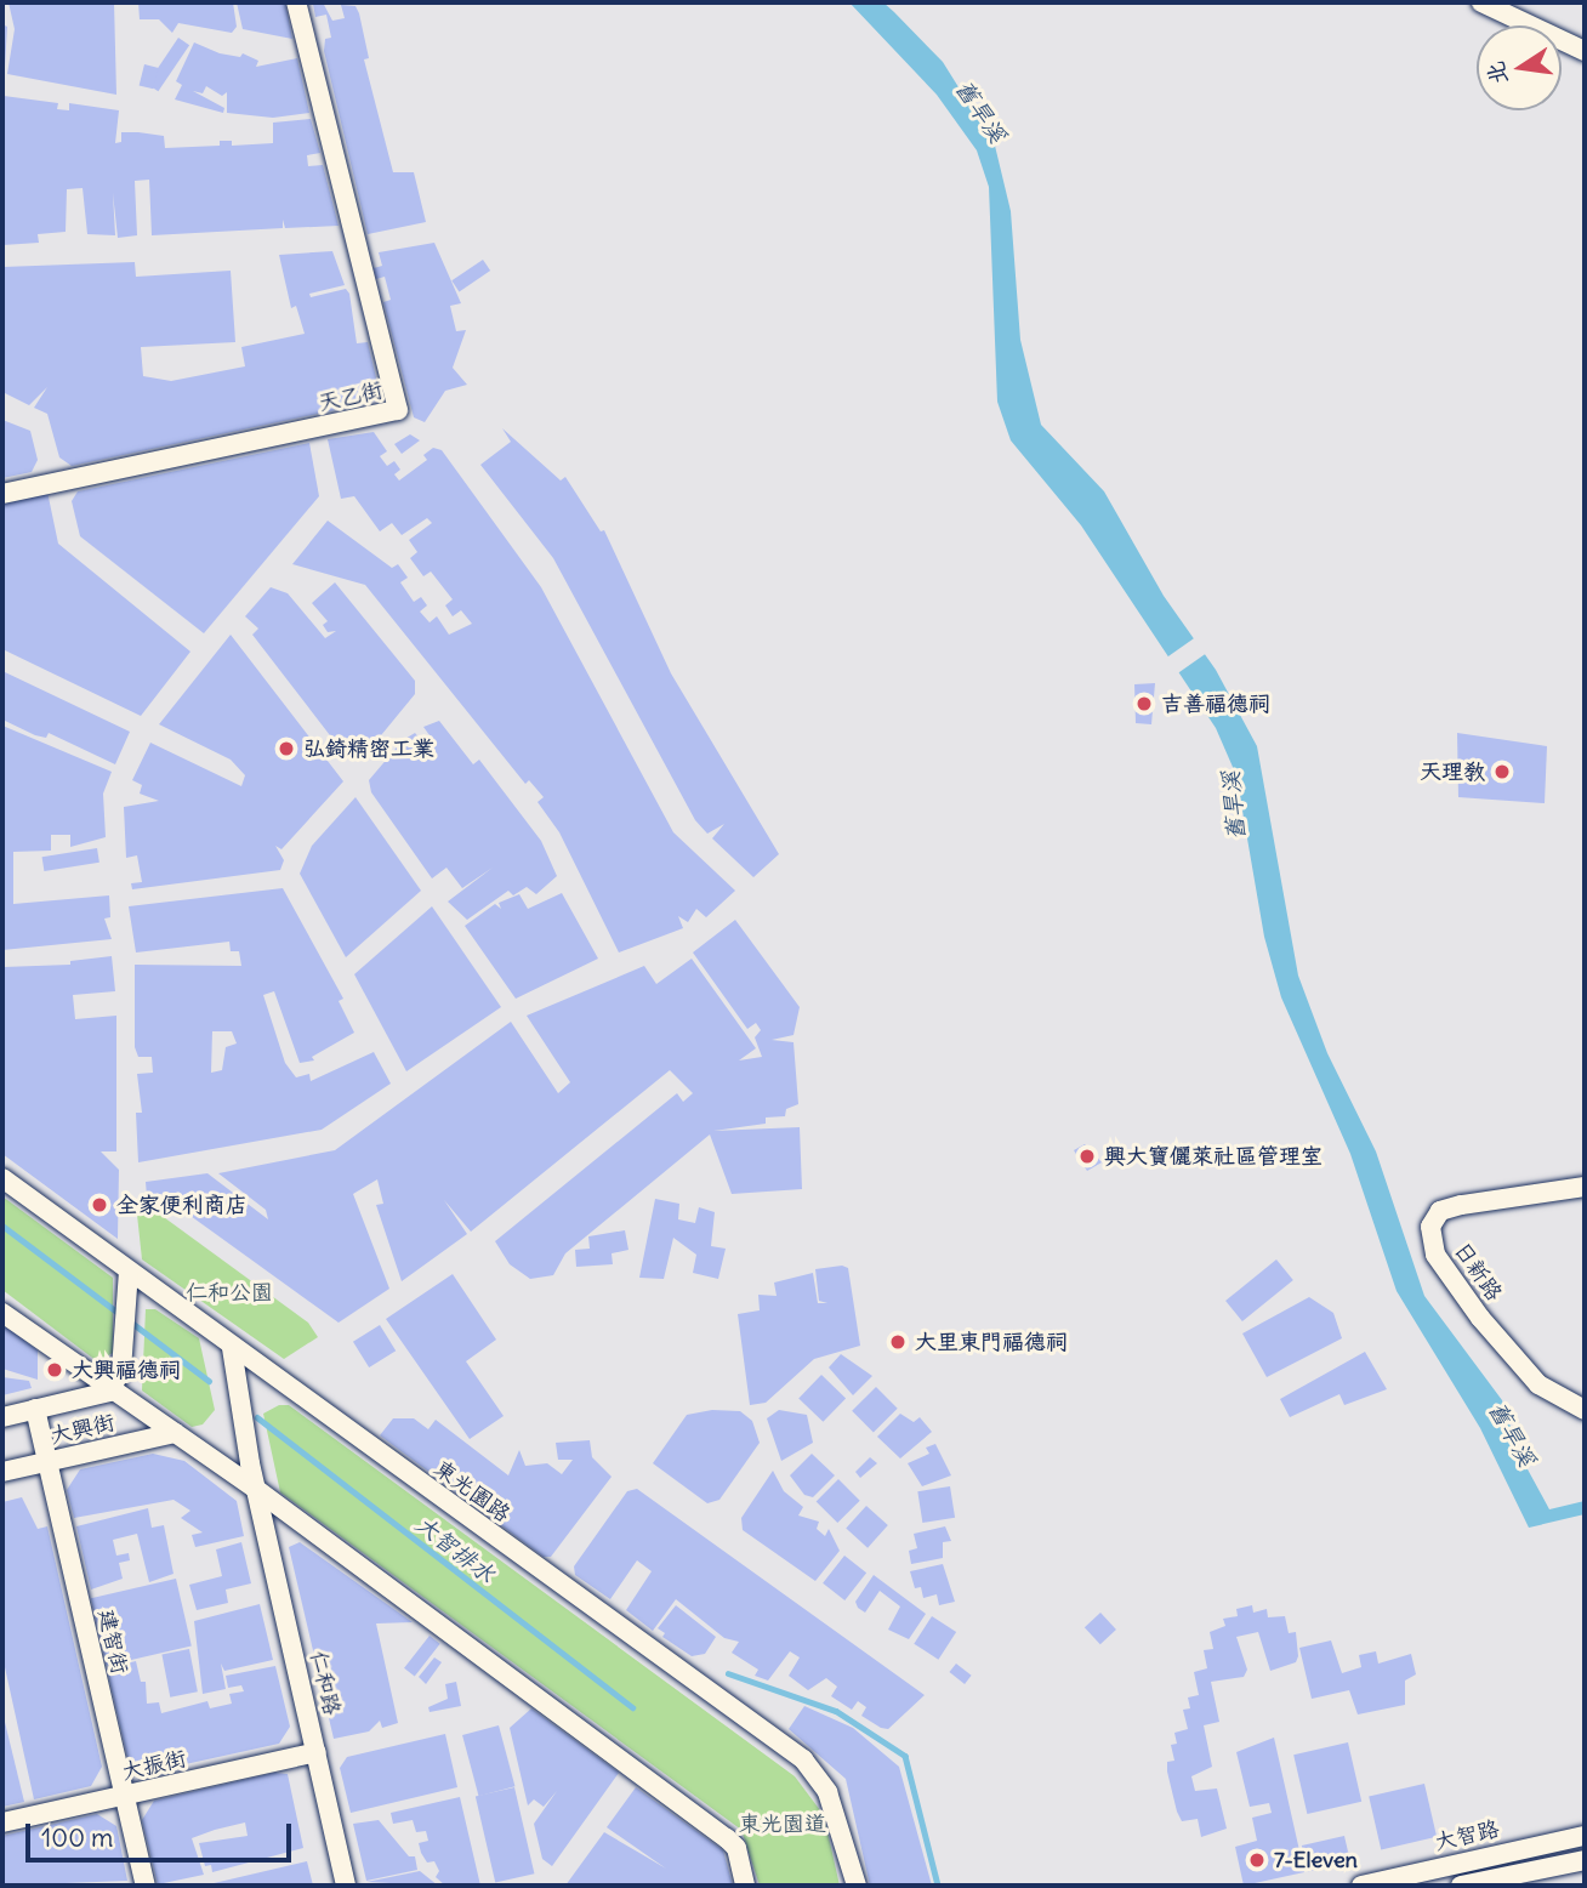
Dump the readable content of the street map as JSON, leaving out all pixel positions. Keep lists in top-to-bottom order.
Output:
{
  "streets": {
    "street": [
      "天乙街",
      "日新路",
      "大興街",
      "東光園路",
      "建智街",
      "仁和路",
      "大振街",
      "大智路"
    ]
  },
  "crossings": [
    ["大興街", "東光園路"],
    ["大興街", "建智街"],
    ["東光園路", "仁和路"],
    ["建智街", "大振街"],
    ["仁和路", "大振街"]
  ],
  "water": ["舊旱溪", "大智排水"],
  "parks": ["仁和公園", "東光園道"],
  "places": [
    "吉善福德祠",
    "弘錡精密工業",
    "天理教",
    "興大寶儷萊社區管理室",
    "全家便利商店",
    "大里東門福德祠",
    "大興福德祠",
    "7-Eleven"
  ],
  "scale_bar": "100 m",
  "north": "left"
}
